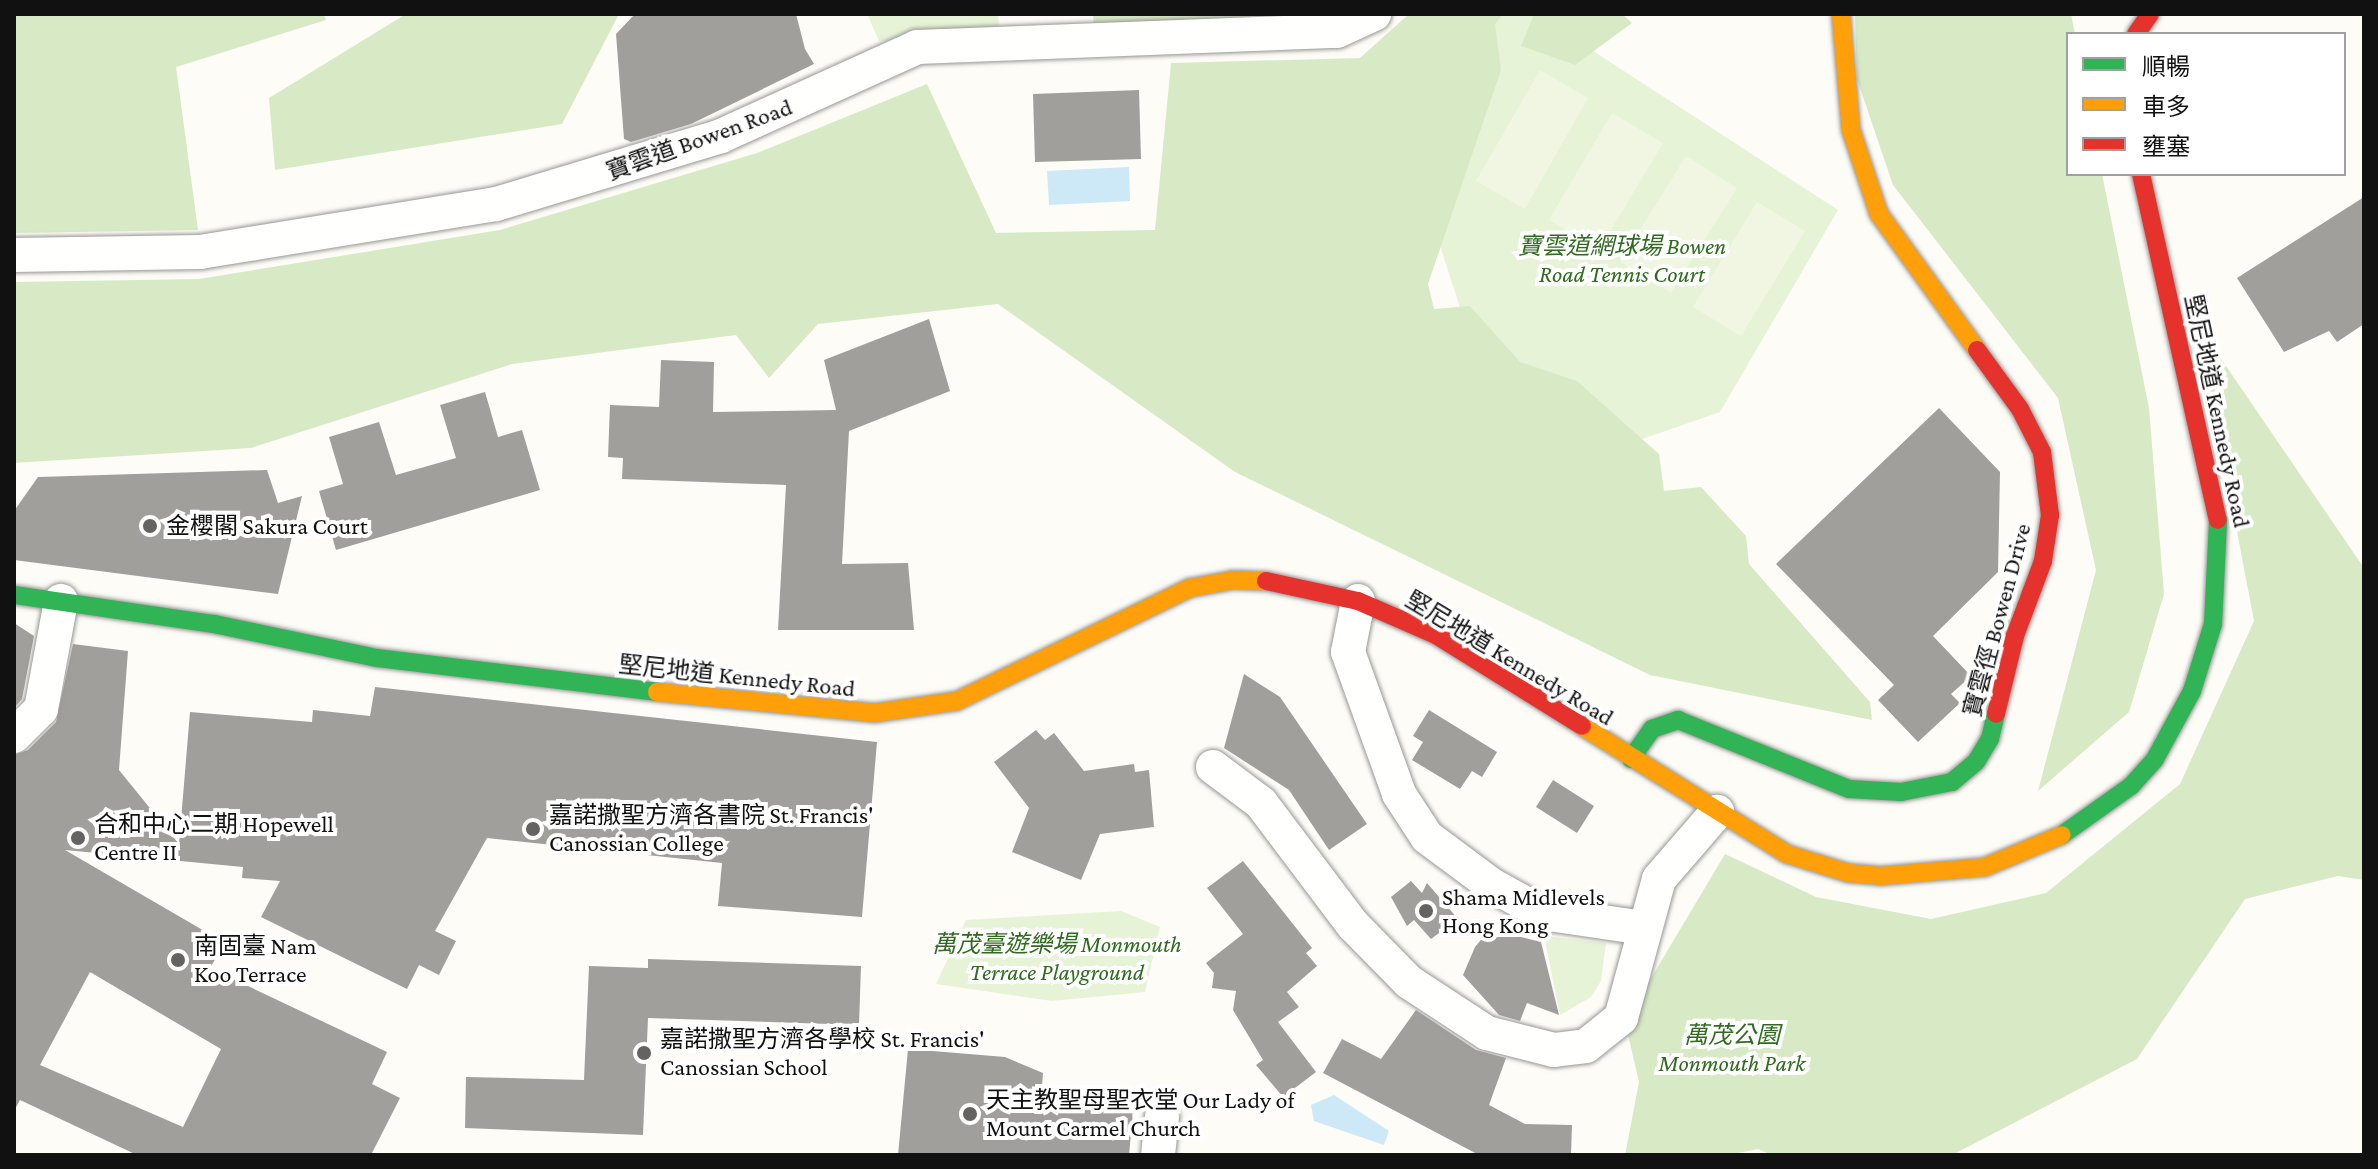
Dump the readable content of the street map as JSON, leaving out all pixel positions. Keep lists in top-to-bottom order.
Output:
{
  "streets": {
    "street": ["寶雲道 Bowen Road", "堅尼地道 Kennedy Road", "寶雲徑 Bowen Drive"]
  },
  "crossings": [
    ["堅尼地道 Kennedy Road", "寶雲徑 Bowen Drive"]
  ],
  "parks": ["寶雲道網球場 Bowen Road Tennis Court", "萬茂臺遊樂場 Monmouth Terrace Playground", "萬茂公園 Monmouth Park"],
  "places": [
    "金櫻閣 Sakura Court",
    "嘉諾撒聖方濟各書院 St. Francis' Canossian College",
    "合和中心二期 Hopewell Centre II",
    "Shama Midlevels Hong Kong",
    "南固臺 Nam Koo Terrace",
    "嘉諾撒聖方濟各學校 St. Francis' Canossian School",
    "天主教聖母聖衣堂 Our Lady of Mount Carmel Church"
  ],
  "legend": ["順暢", "車多", "壅塞"]
}
